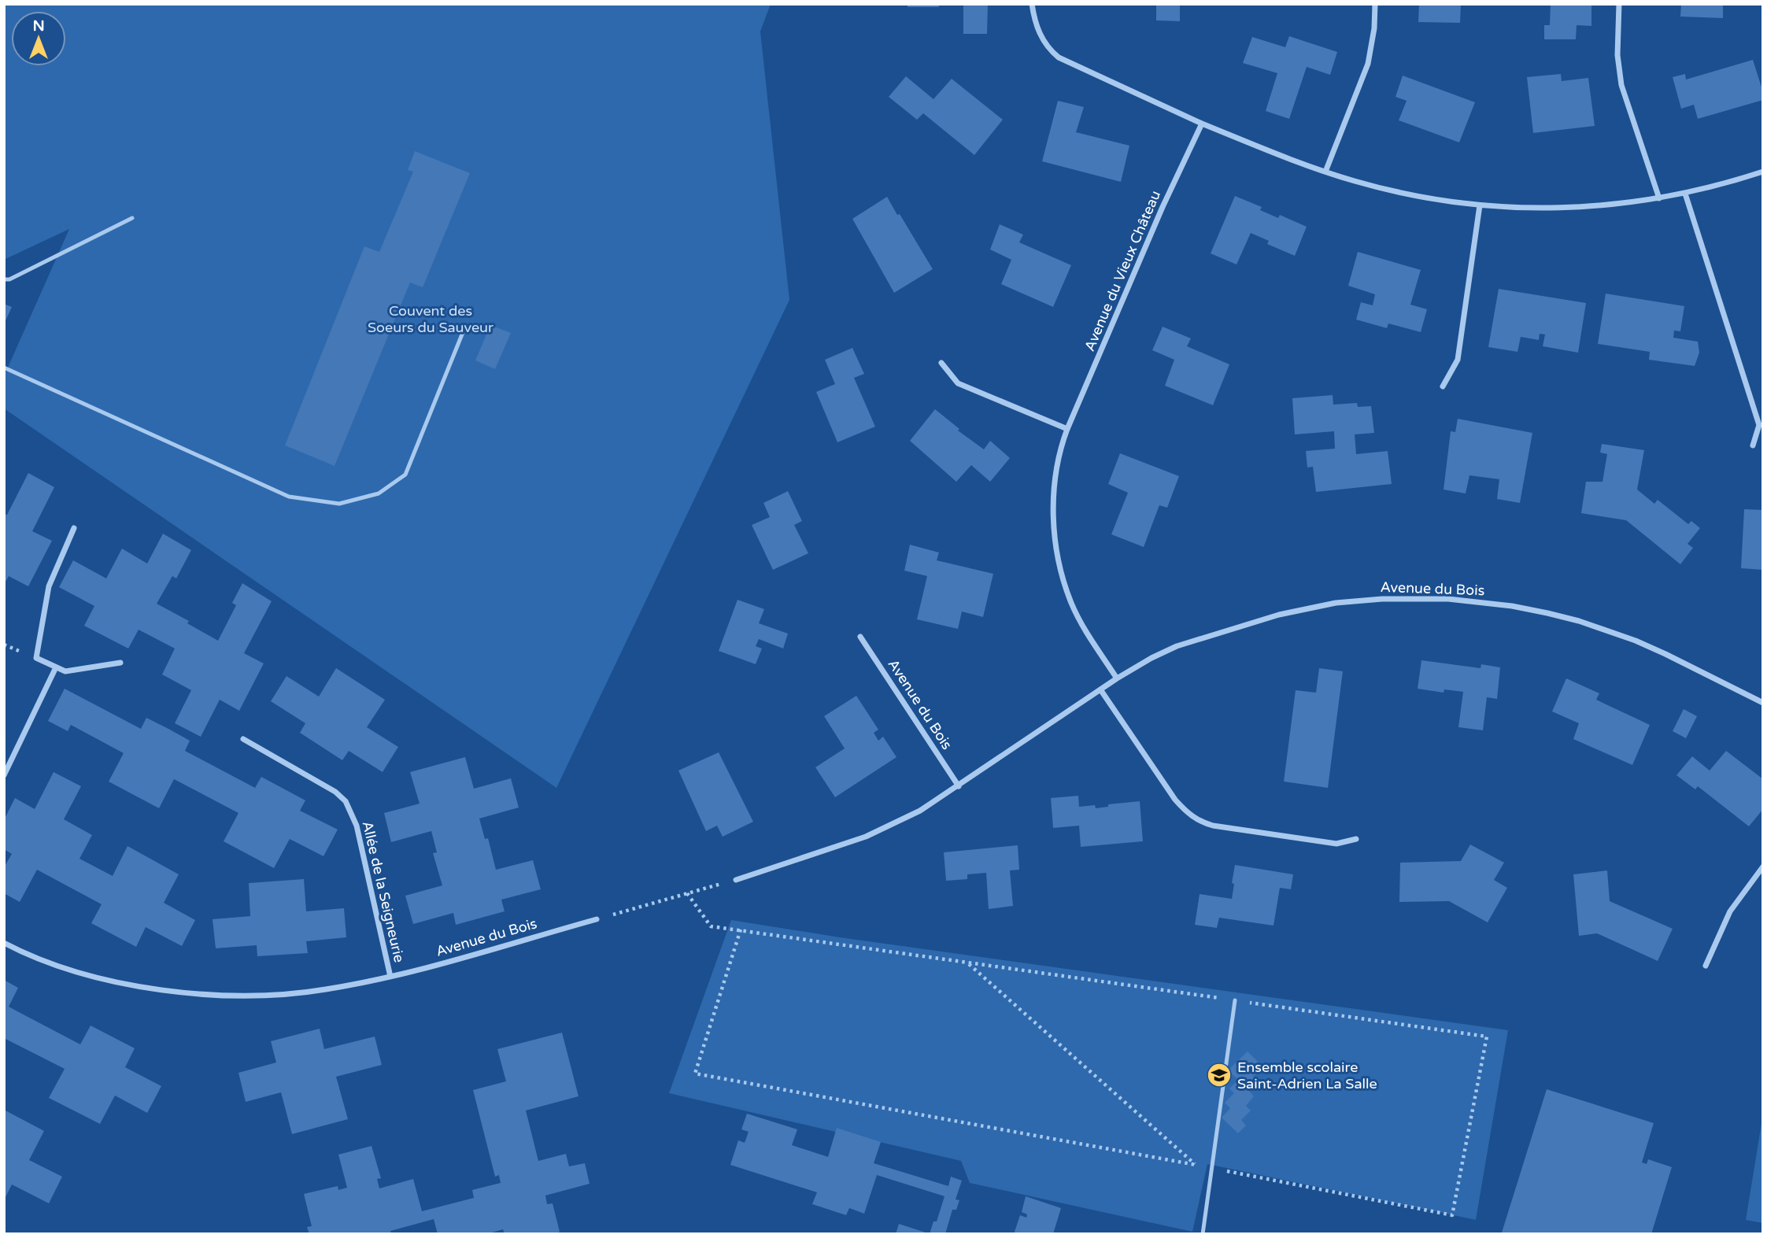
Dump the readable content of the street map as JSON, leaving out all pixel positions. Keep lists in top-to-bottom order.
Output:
{
  "streets": {
    "street": ["Avenue du Vieux Château", "Avenue du Bois", "Allée de la Seigneurie"]
  },
  "crossings": [
    ["Avenue du Vieux Château", "Avenue du Bois"],
    ["Avenue du Bois", "Allée de la Seigneurie"]
  ],
  "parks": ["Couvent des Soeurs du Sauveur"],
  "places": {
    "school or university": ["Ensemble scolaire Saint-Adrien La Salle"]
  },
  "north": "top"
}
